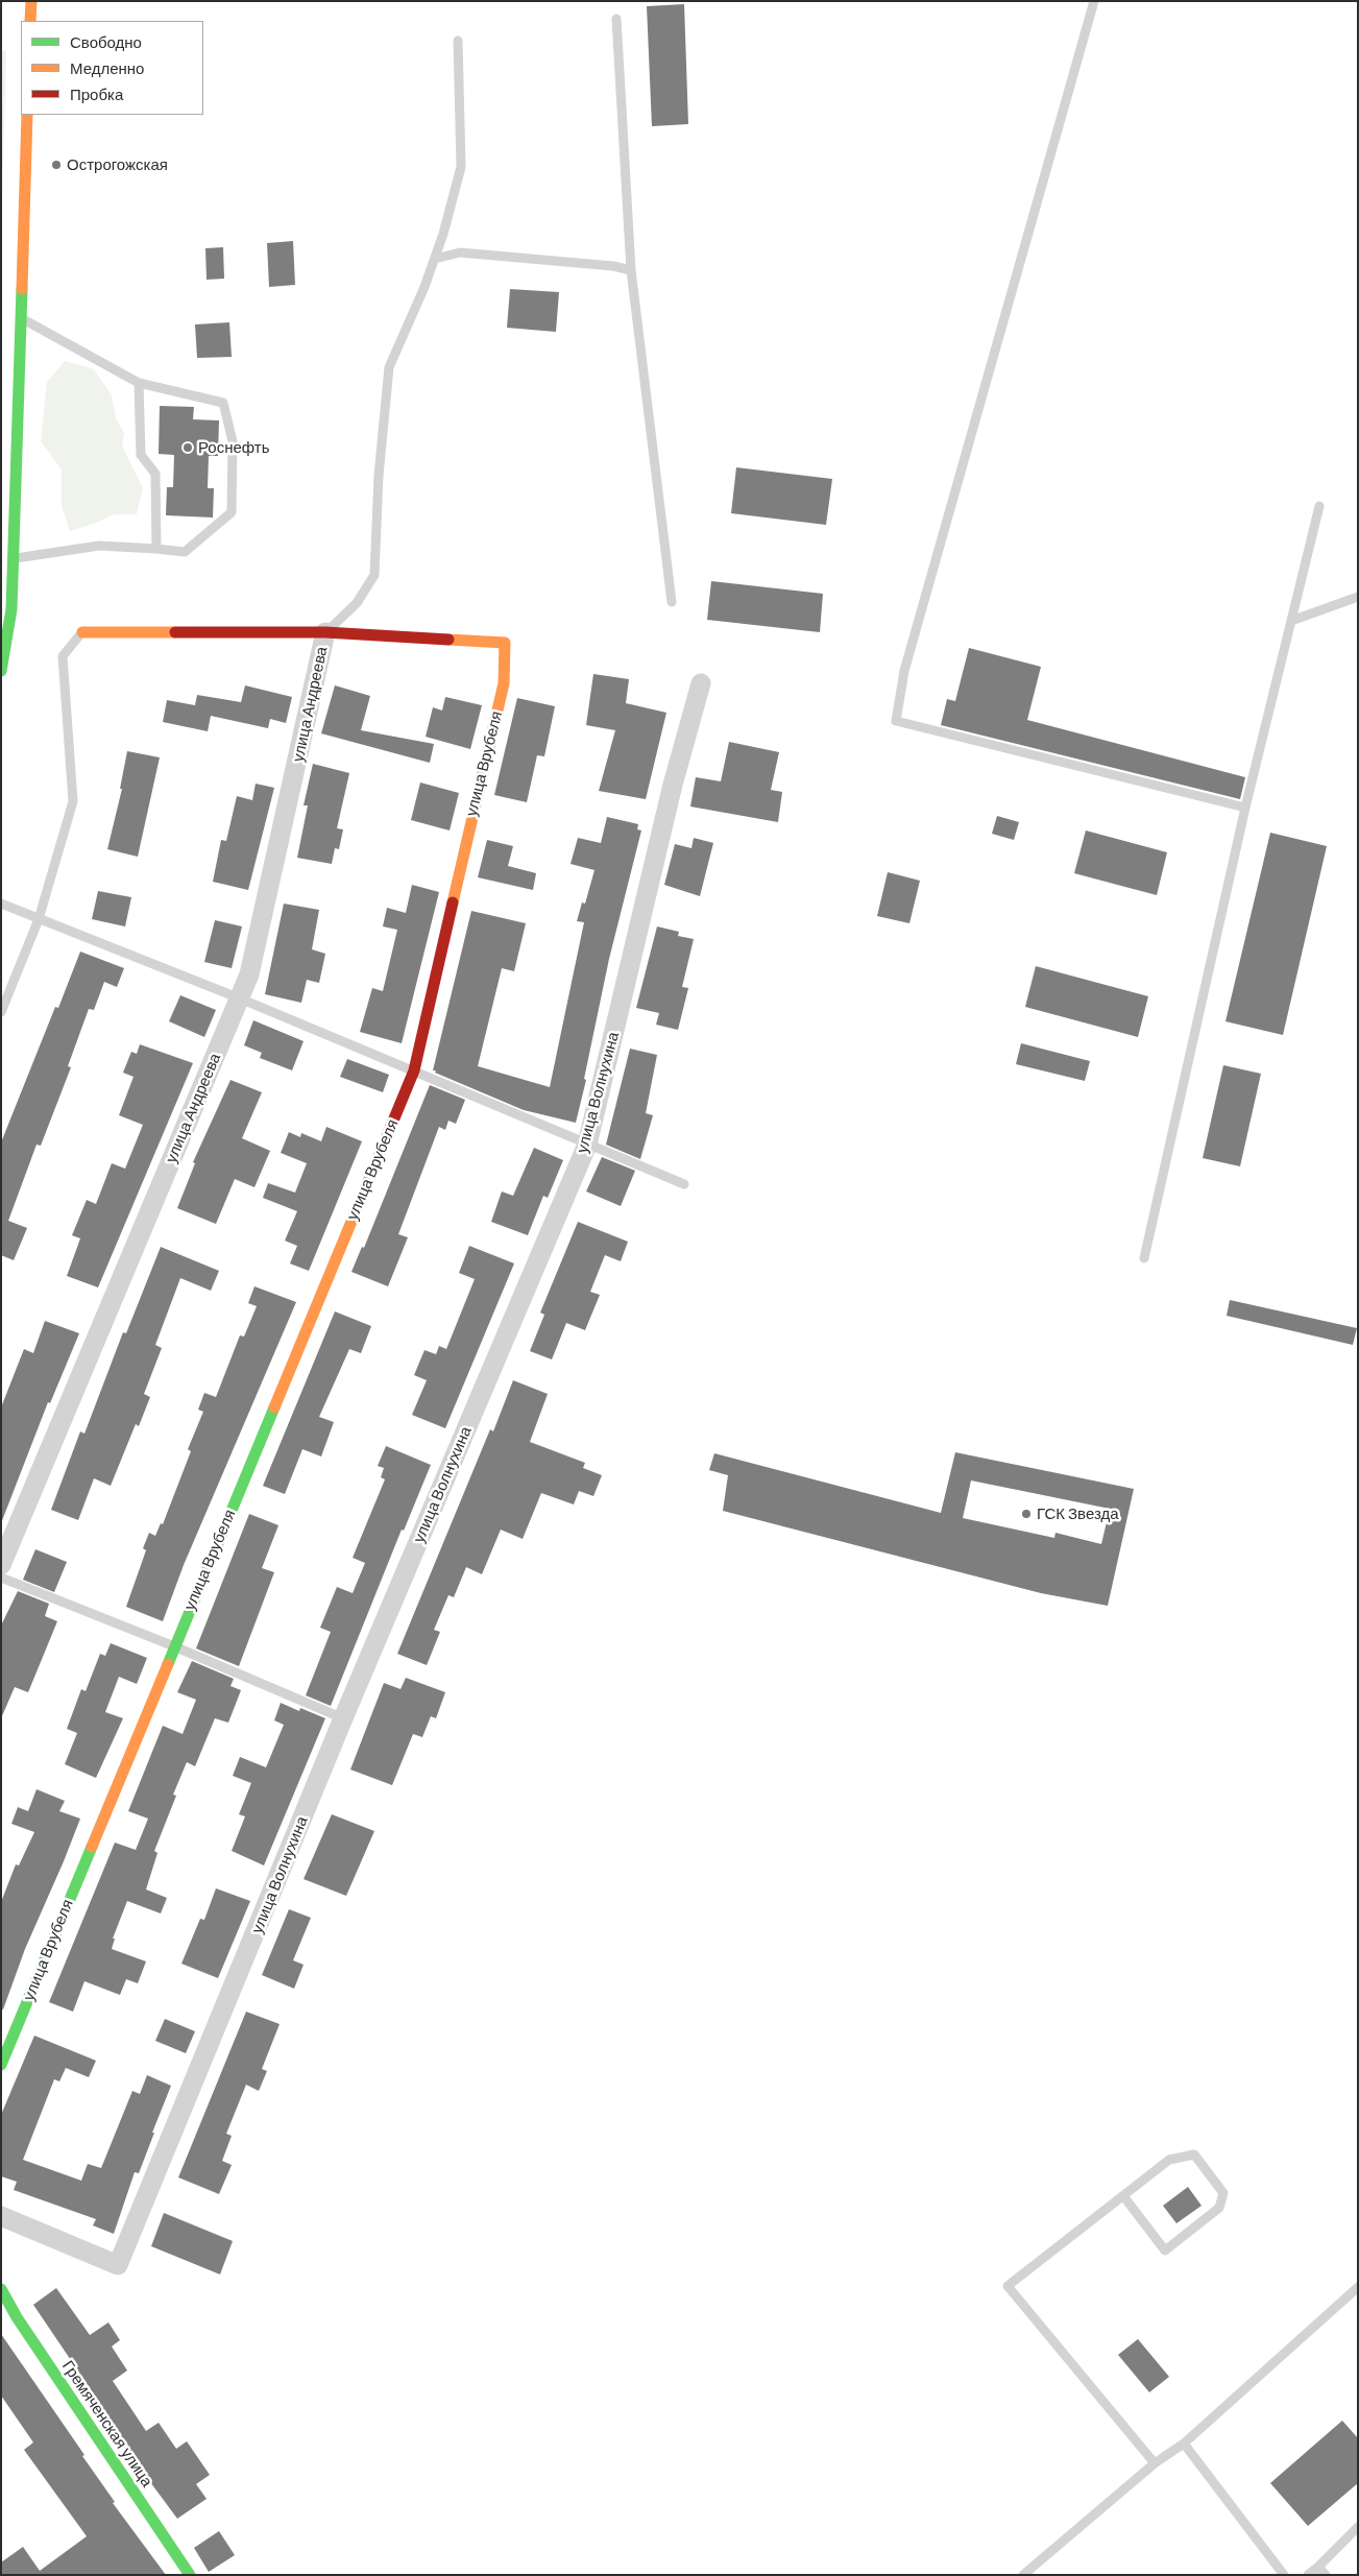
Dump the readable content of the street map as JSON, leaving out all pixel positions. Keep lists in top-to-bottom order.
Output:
{
  "streets": {
    "street": [
      "улица Андреева",
      "улица Врубеля",
      "улица Волнухина",
      "Гремяченская улица"
    ]
  },
  "crossings": [
    ["улица Андреева", "улица Врубеля"]
  ],
  "places": ["Острогожская", "Роснефть", "ГСК Звезда"],
  "legend": ["Свободно", "Медленно", "Пробка"]
}
